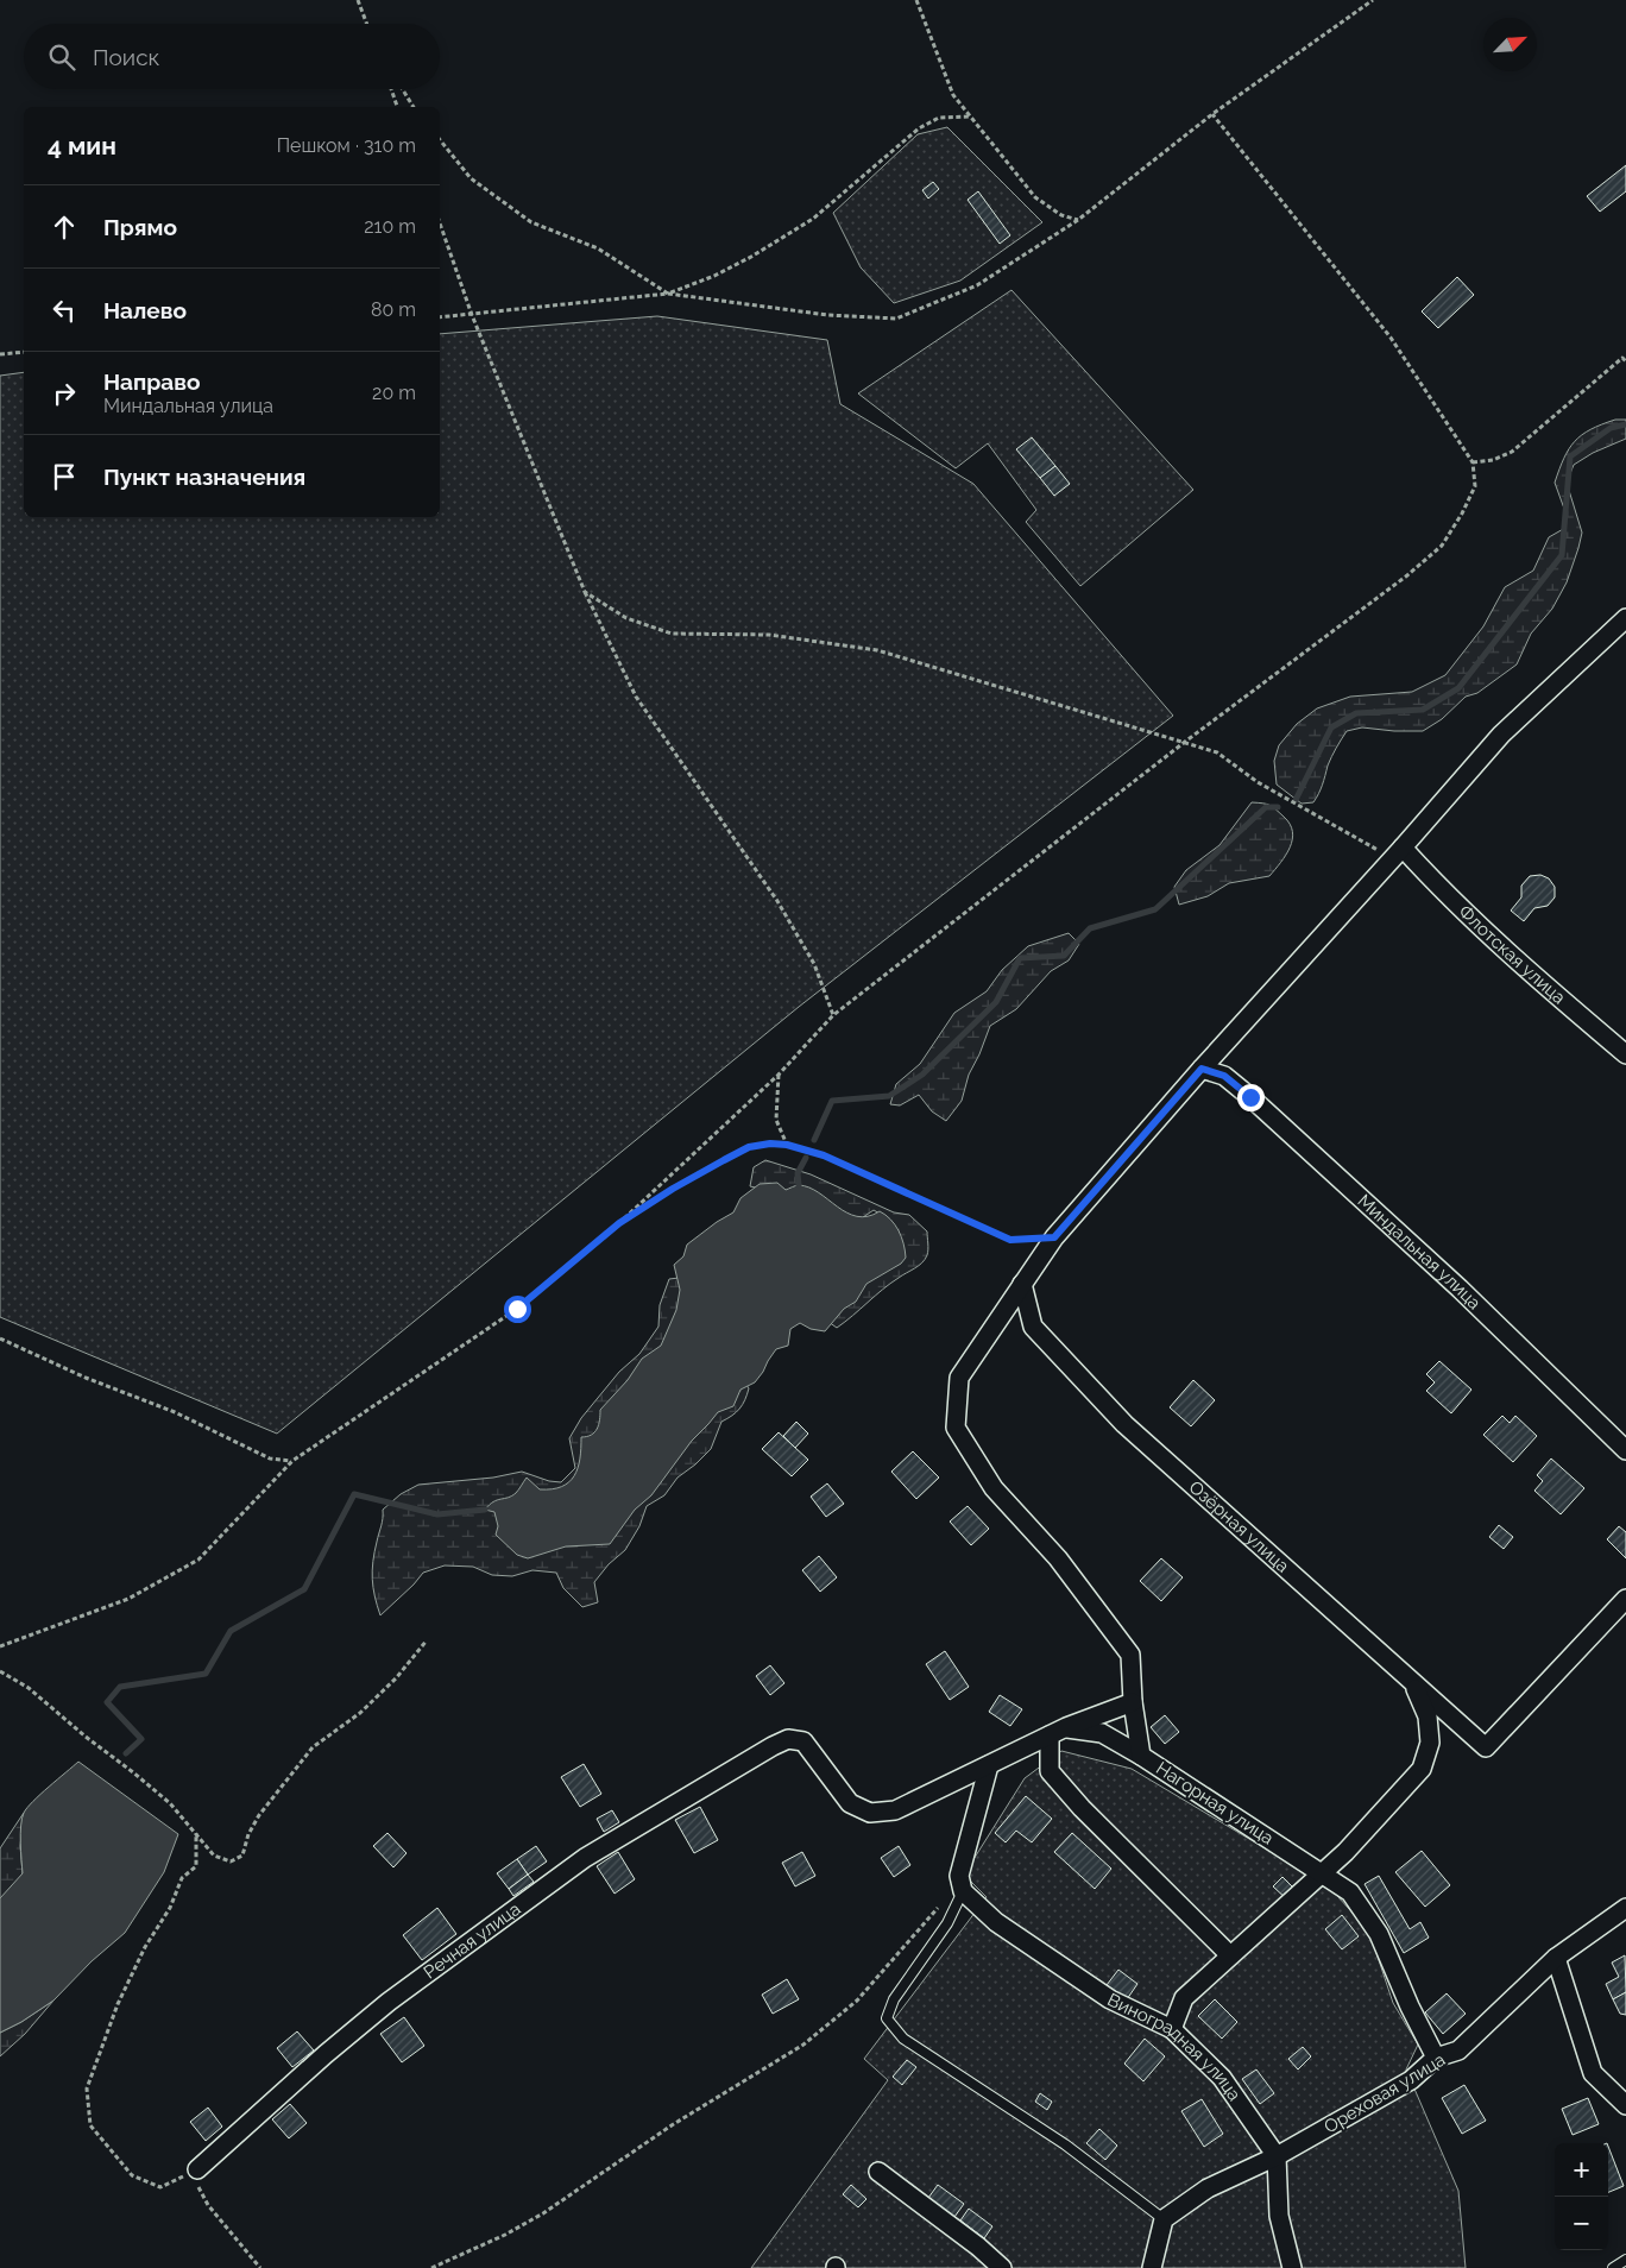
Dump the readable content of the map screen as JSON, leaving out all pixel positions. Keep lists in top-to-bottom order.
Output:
{
  "streets": {
    "street": [
      "Флотская улица",
      "Миндальная улица",
      "Озёрная улица",
      "Нагорная улица",
      "Речная улица",
      "Виноградная улица",
      "Ореховая улица"
    ]
  },
  "crossings": [
    ["Озёрная улица", "Нагорная улица"],
    ["Нагорная улица", "Ореховая улица"],
    ["Виноградная улица", "Ореховая улица"]
  ],
  "north": "top right",
  "page": {
    "search": "Поиск",
    "heading": ["4 мин", "Пешком · 310 m"],
    "list": [
      ["Прямо", "210 m"],
      ["Налево", "80 m"],
      ["Направо", "Миндальная улица", "20 m"],
      "Пункт назначения"
    ],
    "map_buttons": ["+", "−"]
  }
}
